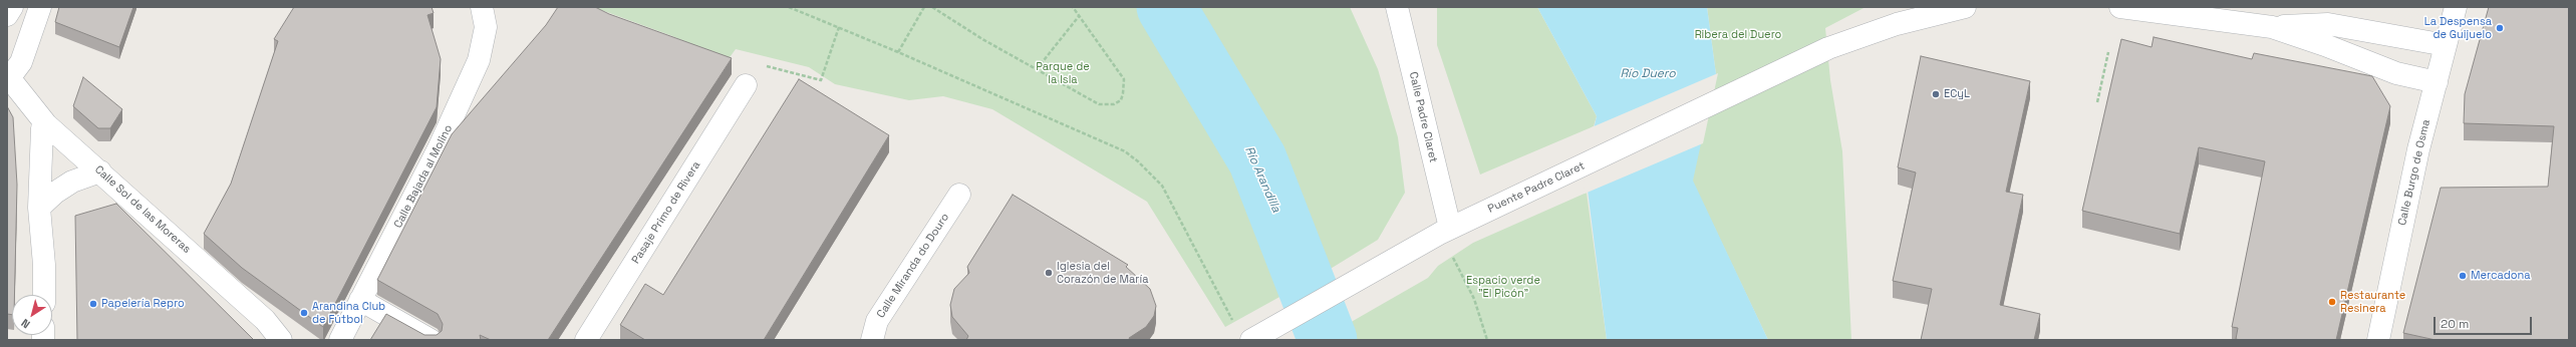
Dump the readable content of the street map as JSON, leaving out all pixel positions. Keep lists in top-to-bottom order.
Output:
{
  "streets": {
    "street": [
      "Calle Padre Claret",
      "Calle Burgo de Osma",
      "Calle Bajada al Molino",
      "Puente Padre Claret",
      "Calle Sol de las Moreras",
      "Pasaje Primo de Rivera",
      "Calle Miranda do Douro"
    ]
  },
  "crossings": [
    ["Calle Padre Claret", "Puente Padre Claret"]
  ],
  "water": ["Río Duero", "Río Arandilla"],
  "parks": ["Ribera del Duero", "Parque de la Isla", "Espacio verde \"El Picón\""],
  "places": [
    "La Despensa de Guijuelo",
    "ECyL",
    "Iglesia del Corazón de María",
    "Mercadona",
    "Restaurante Resinera",
    "Papelería Repro",
    "Arandina Club de Fútbol"
  ],
  "scale_bar": "20 m",
  "north": "bottom left"
}
